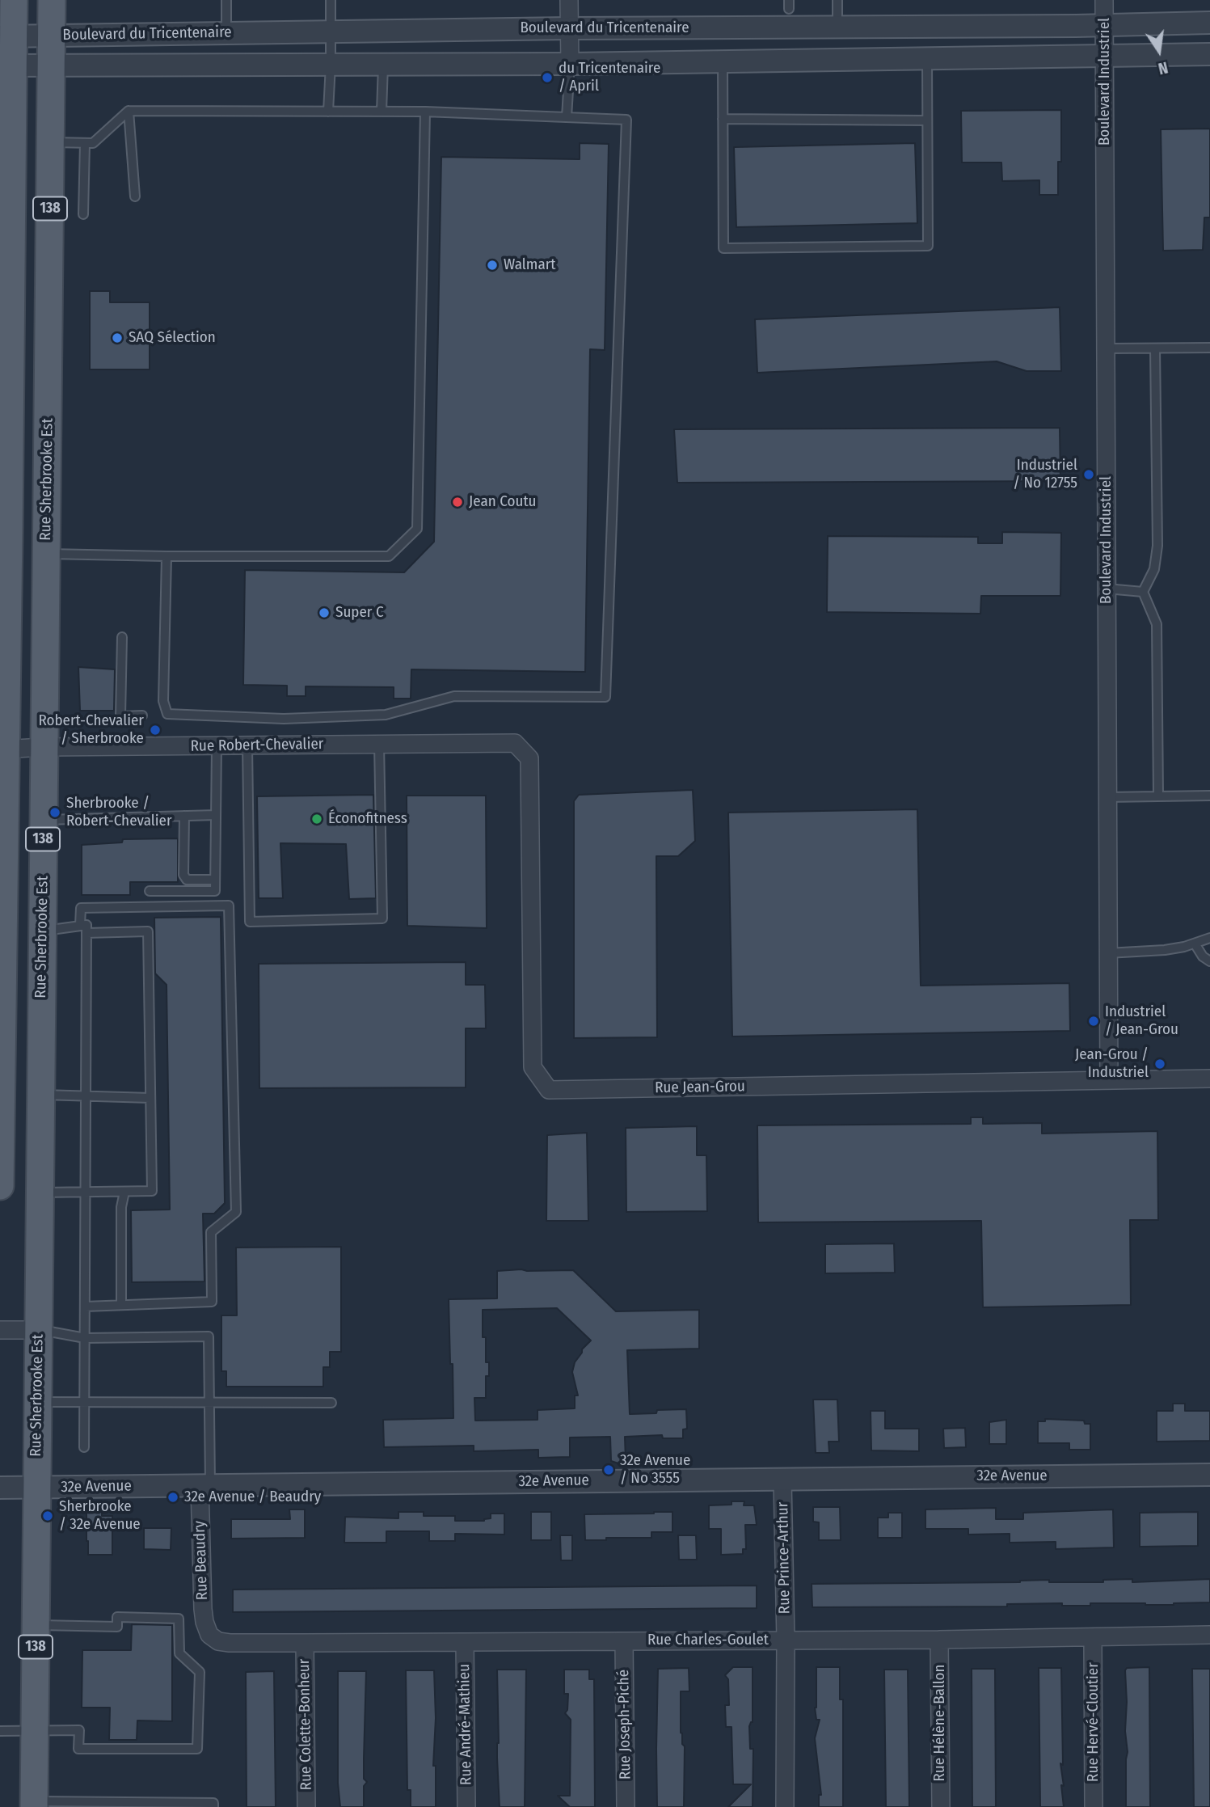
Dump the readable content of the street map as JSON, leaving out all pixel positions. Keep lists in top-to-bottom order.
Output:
{
  "streets": {
    "main road": ["138", "Rue Sherbrooke Est"],
    "street": [
      "Boulevard du Tricentenaire",
      "Boulevard Industriel",
      "Rue Robert-Chevalier",
      "Rue Jean-Grou",
      "32e Avenue",
      "Rue Prince-Arthur",
      "Rue Beaudry",
      "Rue Charles-Goulet",
      "Rue Hervé-Cloutier",
      "Rue Hélène-Ballon",
      "Rue Colette-Bonheur",
      "Rue André-Mathieu",
      "Rue Joseph-Piché"
    ]
  },
  "crossings": [
    ["Boulevard du Tricentenaire", "Boulevard Industriel"],
    ["Boulevard du Tricentenaire", "138"],
    ["Boulevard du Tricentenaire", "Rue Sherbrooke Est"],
    ["Boulevard Industriel", "Rue Jean-Grou"],
    ["138", "Rue Robert-Chevalier"],
    ["Rue Sherbrooke Est", "Rue Robert-Chevalier"],
    ["Rue Sherbrooke Est", "32e Avenue"],
    ["Rue Robert-Chevalier", "Rue Jean-Grou"],
    ["32e Avenue", "Rue Prince-Arthur"],
    ["32e Avenue", "Rue Beaudry"],
    ["Rue Prince-Arthur", "Rue Charles-Goulet"],
    ["Rue Beaudry", "Rue Charles-Goulet"],
    ["Rue Charles-Goulet", "Rue Hervé-Cloutier"],
    ["Rue Charles-Goulet", "Rue Hélène-Ballon"],
    ["Rue Charles-Goulet", "Rue Colette-Bonheur"],
    ["Rue Charles-Goulet", "Rue André-Mathieu"],
    ["Rue Charles-Goulet", "Rue Joseph-Piché"]
  ],
  "places": [
    "du Tricentenaire / April",
    "Walmart",
    "SAQ Sélection",
    "Industriel / No 12755",
    "Jean Coutu",
    "Super C",
    "Robert-Chevalier / Sherbrooke",
    "Sherbrooke / Robert-Chevalier",
    "Éconofitness",
    "Industriel / Jean-Grou",
    "Jean-Grou / Industriel",
    "32e Avenue / No 3555",
    "32e Avenue / Beaudry",
    "Sherbrooke / 32e Avenue"
  ],
  "north": "bottom"
}
